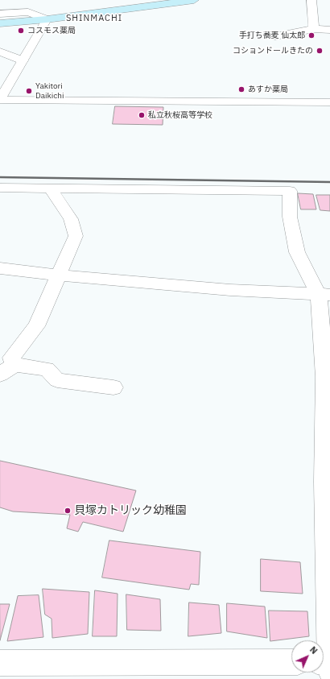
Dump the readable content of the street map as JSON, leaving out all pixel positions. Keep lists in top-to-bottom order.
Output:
{
  "districts": ["SHINMACHI"],
  "places": [
    "コスモス薬局",
    "手打ち蕎麦 仙太郎",
    "コションドールきたの",
    "あすか薬局",
    "Yakitori Daikichi",
    "私立秋桜高等学校",
    "貝塚カトリック幼稚園"
  ],
  "north": "top right"
}
